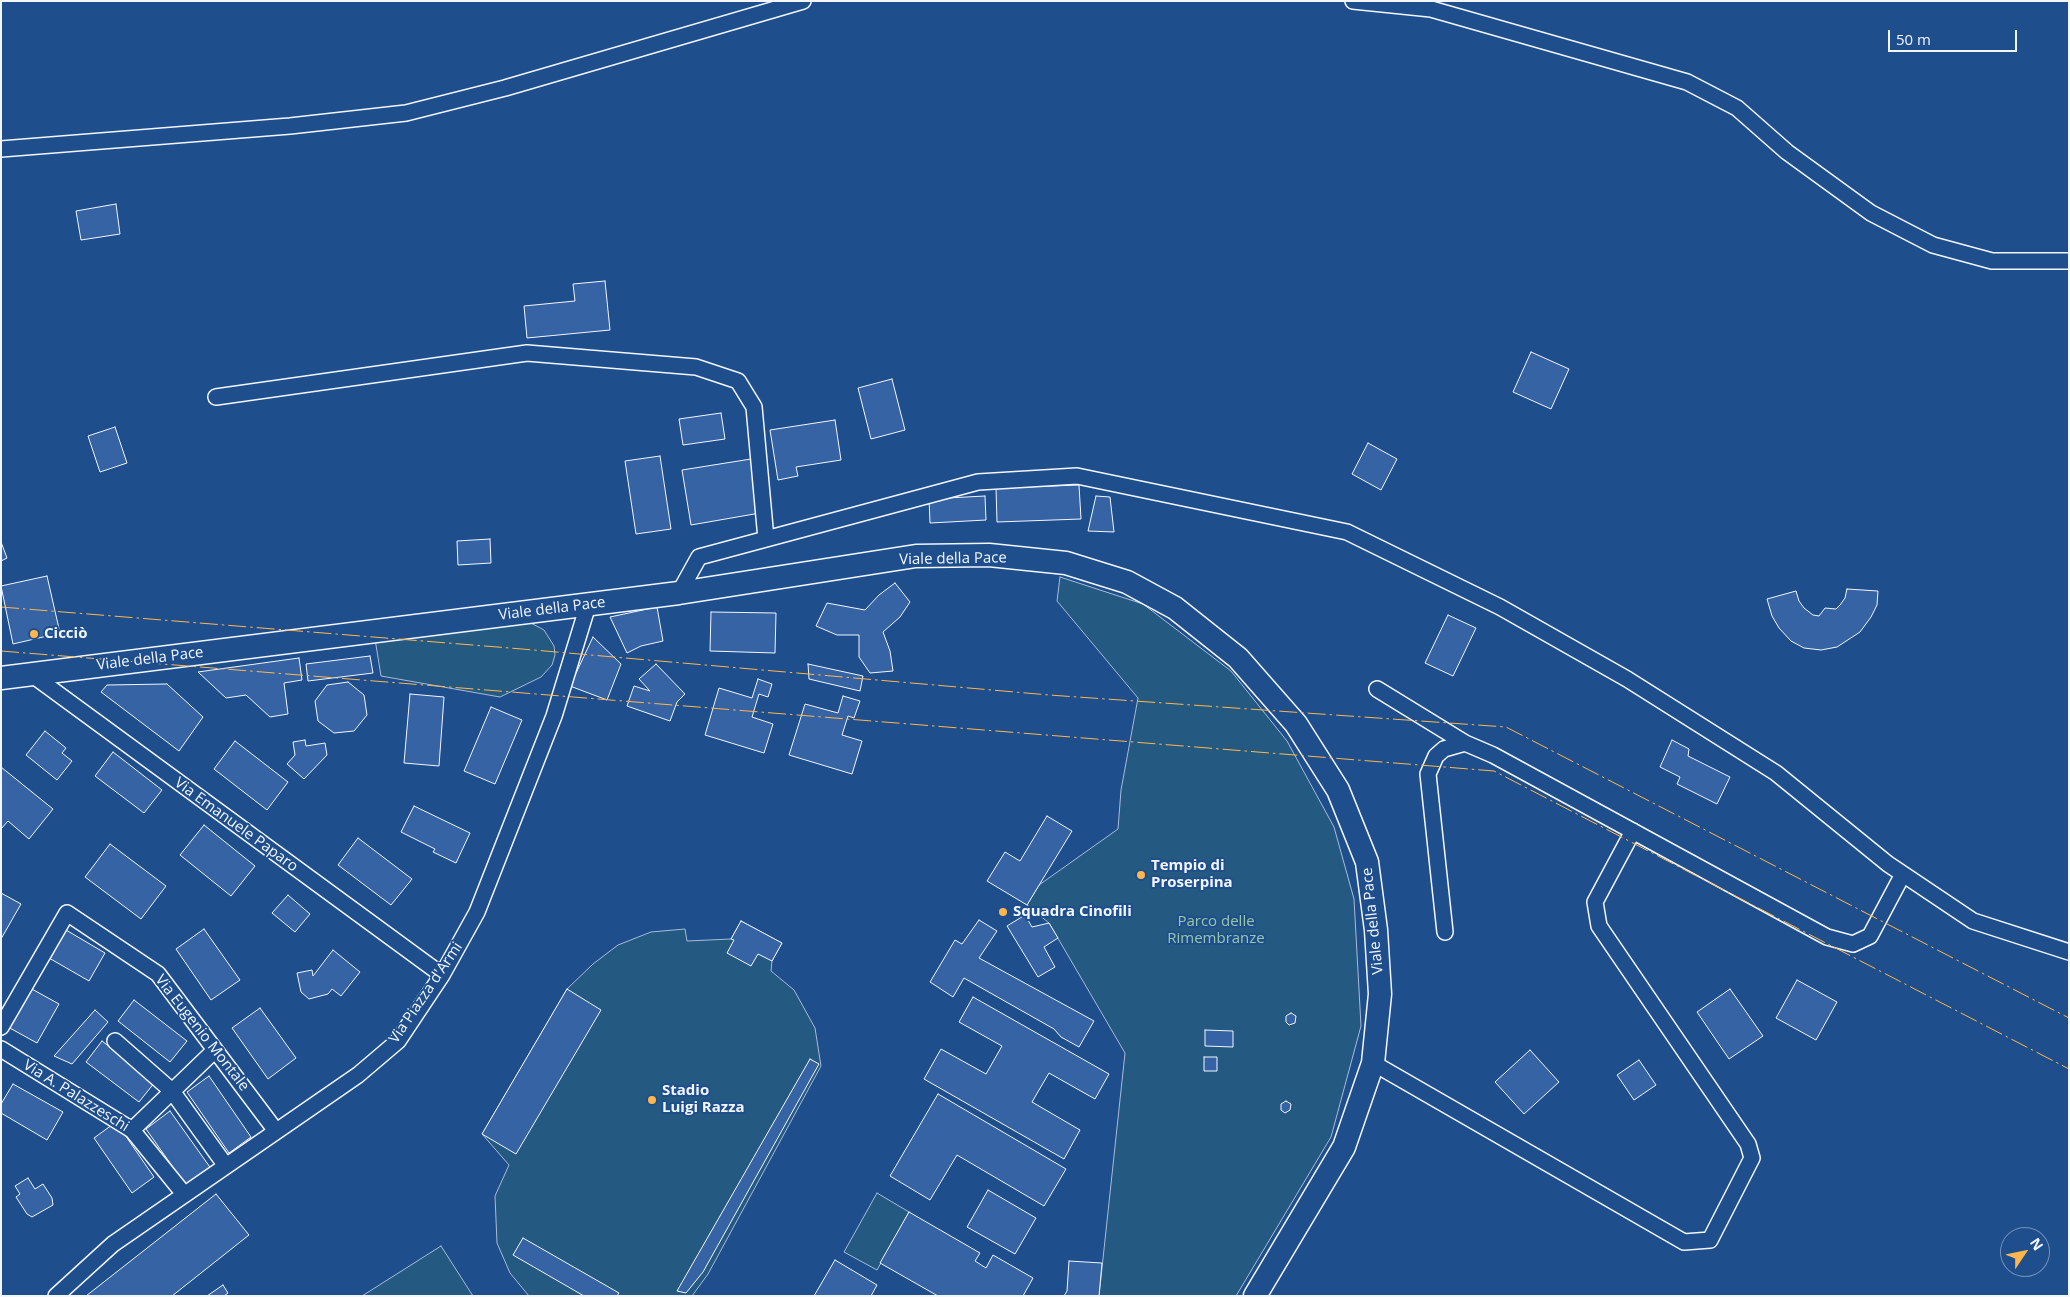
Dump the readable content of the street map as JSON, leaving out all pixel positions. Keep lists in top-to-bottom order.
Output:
{
  "streets": {
    "main road": ["Viale della Pace"],
    "street": [
      "Via Emanuele Paparo",
      "Via Piazza d'Armi",
      "Via Eugenio Montale",
      "Via A. Palazzeschi"
    ]
  },
  "crossings": [
    ["Viale della Pace", "Via Emanuele Paparo"],
    ["Viale della Pace", "Via Piazza d'Armi"],
    ["Via Emanuele Paparo", "Via Piazza d'Armi"],
    ["Via Piazza d'Armi", "Via Eugenio Montale"],
    ["Via Piazza d'Armi", "Via A. Palazzeschi"]
  ],
  "parks": ["Parco delle Rimembranze"],
  "places": [
    "Cicciò",
    "Tempio di Proserpina",
    "Squadra Cinofili",
    "Stadio Luigi Razza"
  ],
  "scale_bar": "50 m",
  "north": "top right"
}
